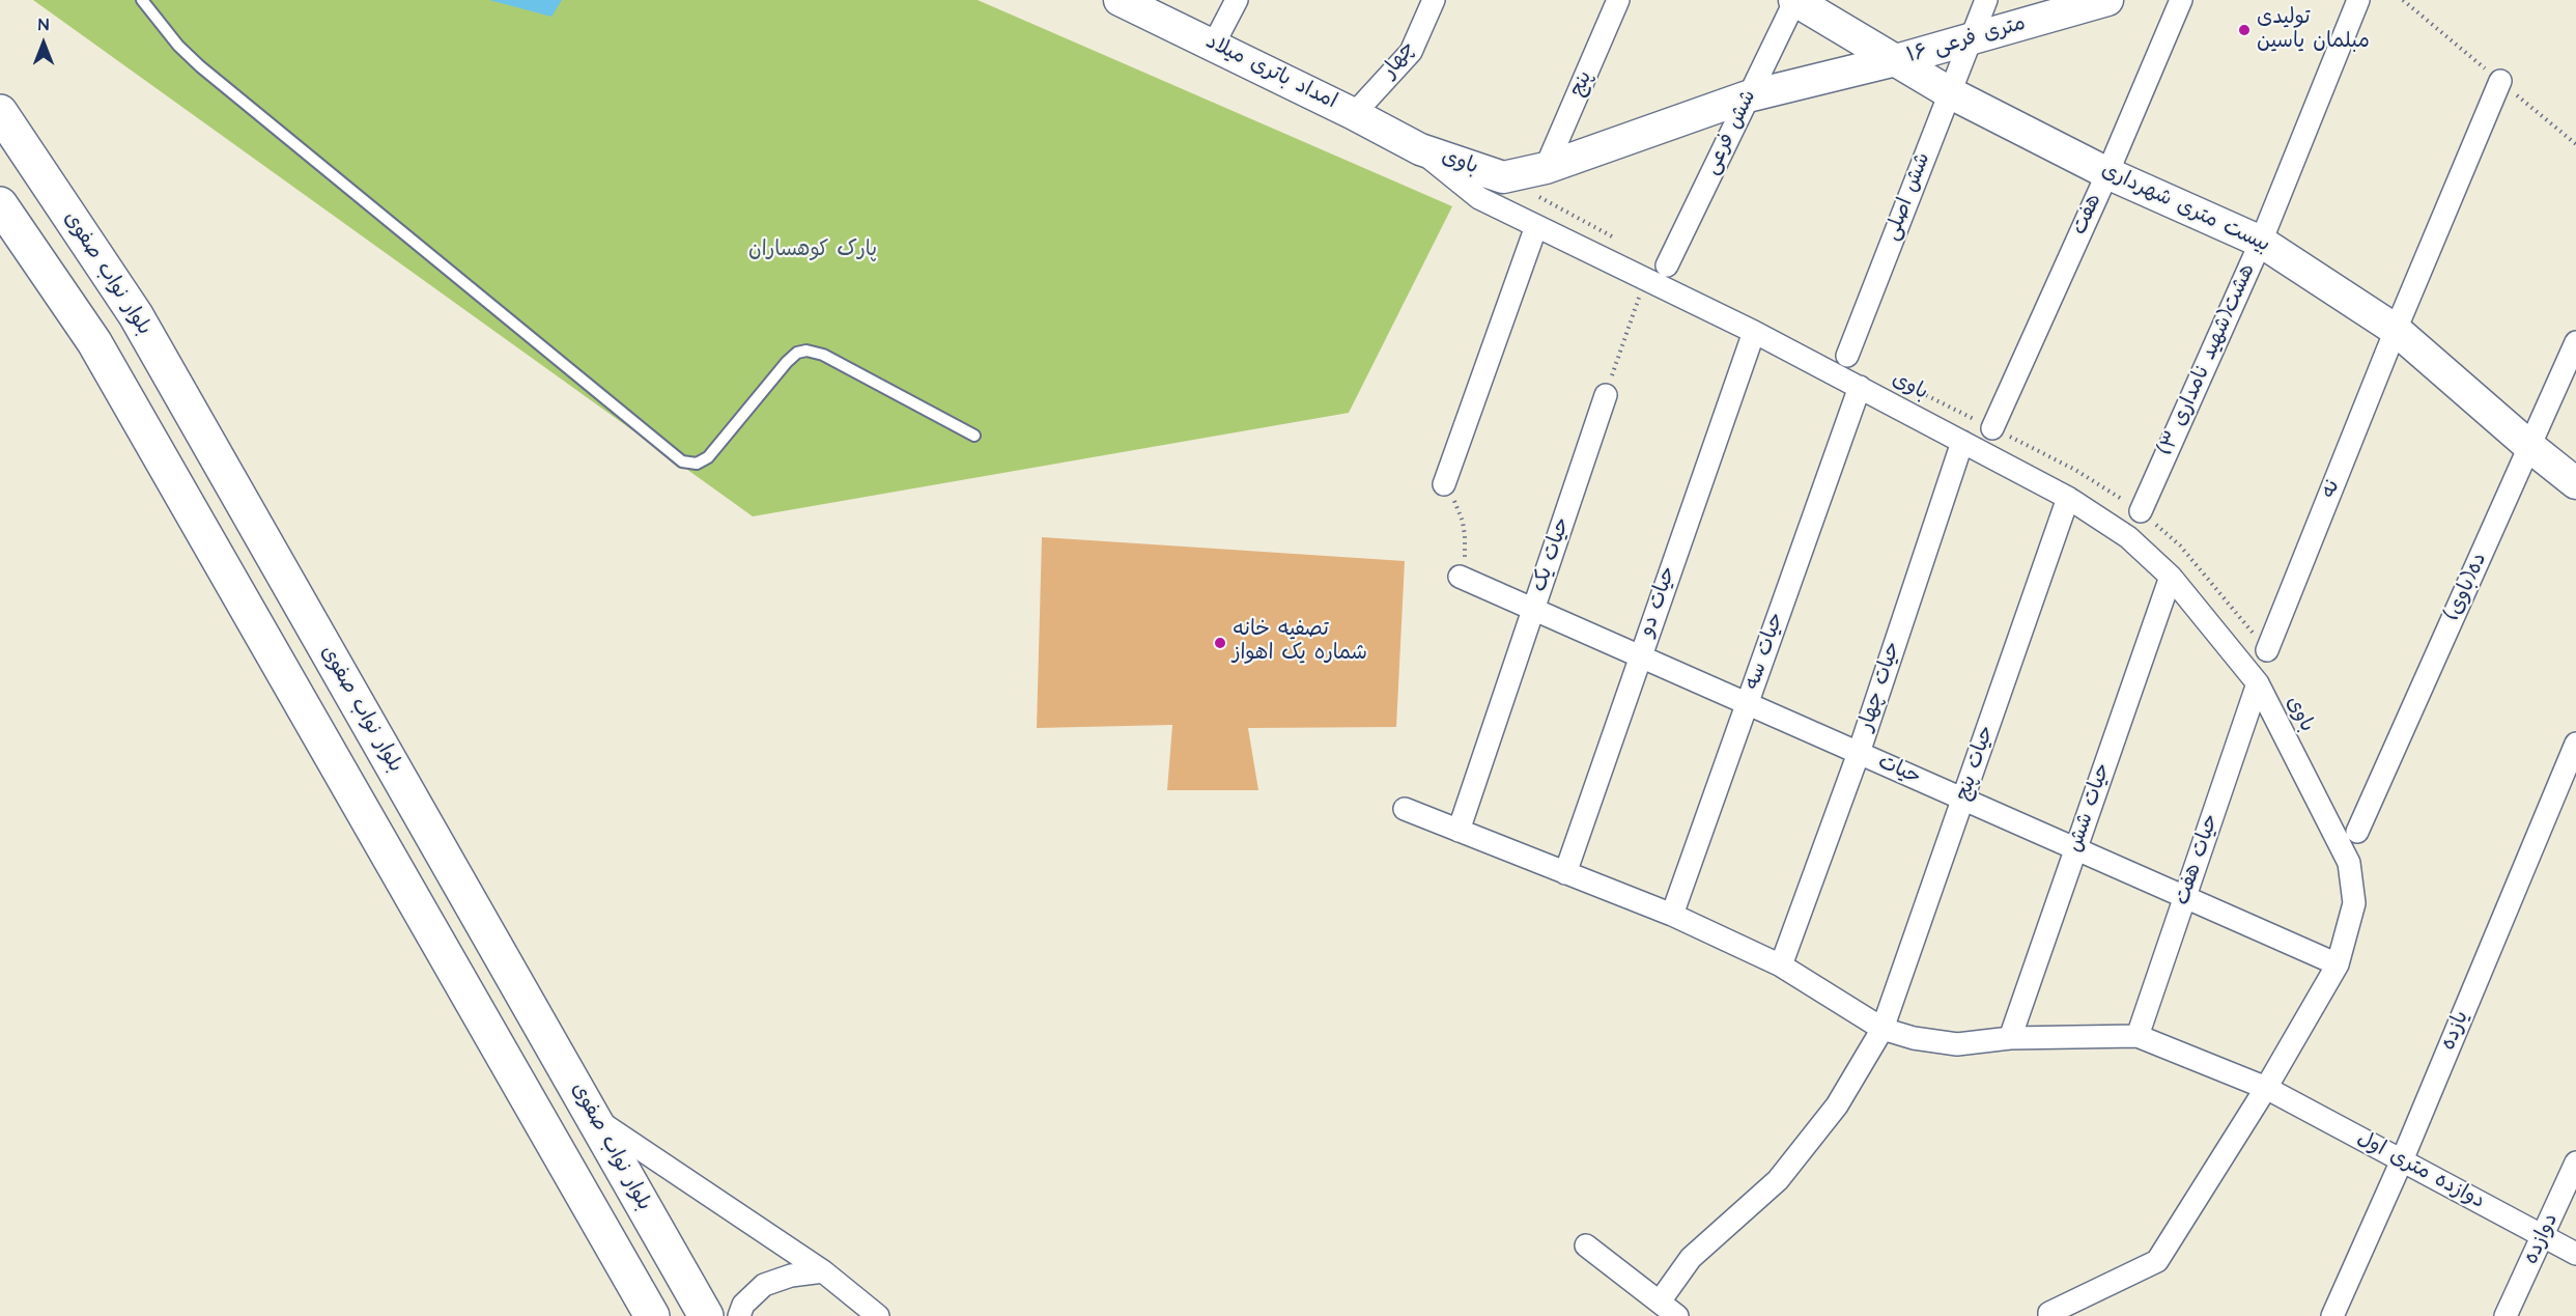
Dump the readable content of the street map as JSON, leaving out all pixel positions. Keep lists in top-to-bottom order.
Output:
{
  "streets": {
    "main road": ["بلوار نواب صفوی"],
    "street": [
      "۱۶ متری فرعی",
      "چهار",
      "امداد باتری میلاد",
      "پنج",
      "شش فرعی",
      "باوی",
      "شش اصلی",
      "بیست متری شهرداری",
      "هفت",
      "هشت(شهید نامداری ۳)",
      "نه",
      "حیات یک",
      "ده(باوی)",
      "حیات دو",
      "حیات سه",
      "حیات چهار",
      "حیات پنج",
      "حیات",
      "حیات شش",
      "حیات هفت",
      "یازده",
      "دوازده متری اول",
      "دوازده"
    ]
  },
  "crossings": [
    ["۱۶ متری فرعی", "پنج"],
    ["۱۶ متری فرعی", "شش فرعی"],
    ["۱۶ متری فرعی", "باوی"],
    ["۱۶ متری فرعی", "شش اصلی"],
    ["۱۶ متری فرعی", "بیست متری شهرداری"],
    ["چهار", "امداد باتری میلاد"],
    ["امداد باتری میلاد", "باوی"],
    ["شش فرعی", "بیست متری شهرداری"],
    ["باوی", "هفت"],
    ["باوی", "هشت(شهید نامداری ۳)"],
    ["باوی", "نه"],
    ["باوی", "حیات دو"],
    ["باوی", "حیات سه"],
    ["باوی", "حیات چهار"],
    ["باوی", "حیات پنج"],
    ["باوی", "حیات"],
    ["باوی", "حیات شش"],
    ["باوی", "حیات هفت"],
    ["باوی", "دوازده متری اول"],
    ["شش اصلی", "بیست متری شهرداری"],
    ["بیست متری شهرداری", "هفت"],
    ["بیست متری شهرداری", "هشت(شهید نامداری ۳)"],
    ["بیست متری شهرداری", "نه"],
    ["بیست متری شهرداری", "ده(باوی)"],
    ["حیات یک", "حیات"],
    ["حیات دو", "حیات"],
    ["حیات سه", "حیات"],
    ["حیات چهار", "حیات"],
    ["حیات پنج", "حیات"],
    ["حیات", "حیات شش"],
    ["حیات", "حیات هفت"],
    ["حیات هفت", "دوازده متری اول"],
    ["یازده", "دوازده متری اول"],
    ["دوازده متری اول", "دوازده"]
  ],
  "parks": ["پارک کوهساران"],
  "places": ["تولیدی مبلمان یاسین", "تصفیه خانه شماره یک اهواز"],
  "north": "top"
}
